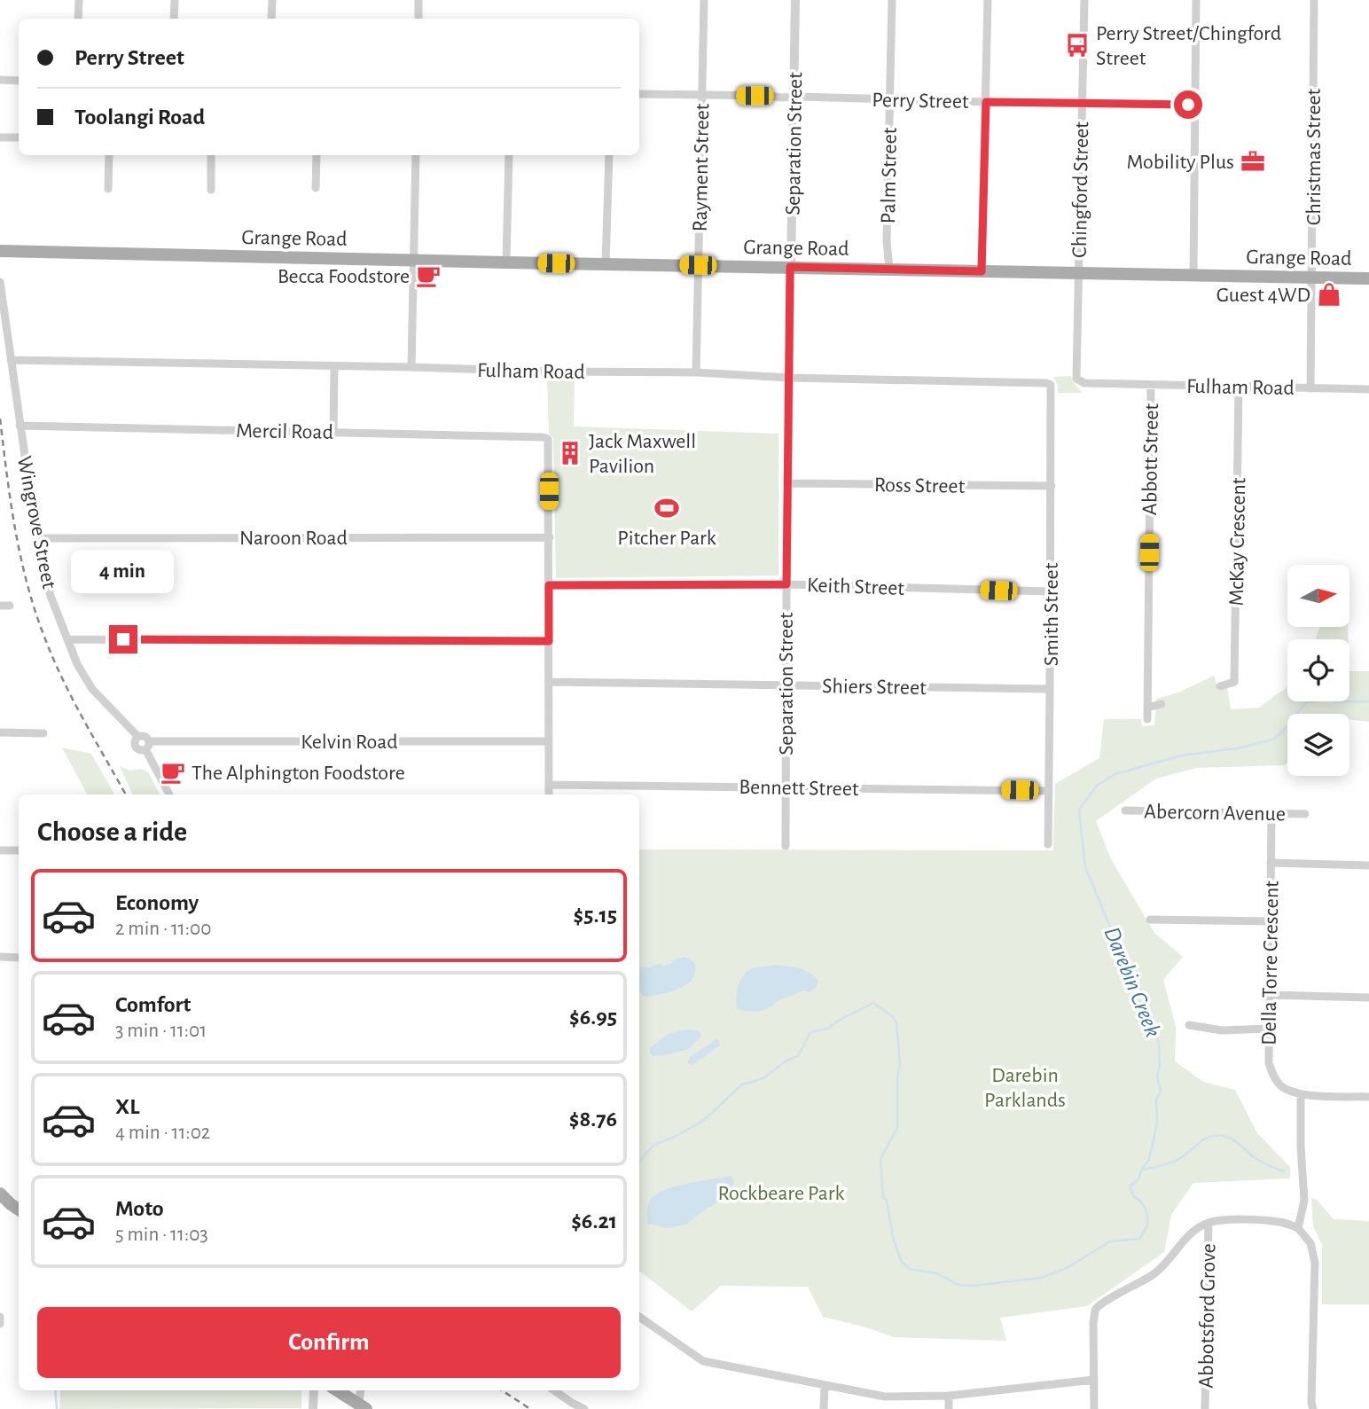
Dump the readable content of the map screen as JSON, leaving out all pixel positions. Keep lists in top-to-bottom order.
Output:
{
  "streets": {
    "main road": ["Grange Road"],
    "street": [
      "Perry Street",
      "Separation Street",
      "Christmas Street",
      "Rayment Street",
      "Palm Street",
      "Chingford Street",
      "Fulham Road",
      "Mercil Road",
      "Abbott Street",
      "Ross Street",
      "Wingrove Street",
      "Naroon Road",
      "McKay Crescent",
      "Keith Street",
      "Smith Street",
      "Shiers Street",
      "Kelvin Road",
      "Bennett Street",
      "Abercorn Avenue",
      "Della Torre Crescent",
      "Abbotsford Grove"
    ]
  },
  "crossings": [
    ["Perry Street", "Separation Street"],
    ["Perry Street", "Rayment Street"],
    ["Perry Street", "Palm Street"],
    ["Perry Street", "Chingford Street"],
    ["Separation Street", "Grange Road"],
    ["Separation Street", "Fulham Road"],
    ["Separation Street", "Ross Street"],
    ["Separation Street", "Keith Street"],
    ["Separation Street", "Shiers Street"],
    ["Separation Street", "Bennett Street"],
    ["Christmas Street", "Grange Road"],
    ["Christmas Street", "Fulham Road"],
    ["Rayment Street", "Grange Road"],
    ["Rayment Street", "Fulham Road"],
    ["Palm Street", "Grange Road"],
    ["Chingford Street", "Grange Road"],
    ["Chingford Street", "Fulham Road"],
    ["Fulham Road", "Abbott Street"],
    ["Fulham Road", "Wingrove Street"],
    ["Fulham Road", "McKay Crescent"],
    ["Fulham Road", "Smith Street"],
    ["Mercil Road", "Wingrove Street"],
    ["Mercil Road", "Naroon Road"],
    ["Ross Street", "Smith Street"],
    ["Wingrove Street", "Naroon Road"],
    ["Wingrove Street", "Kelvin Road"],
    ["Keith Street", "Smith Street"],
    ["Smith Street", "Shiers Street"],
    ["Smith Street", "Bennett Street"],
    ["Abercorn Avenue", "Della Torre Crescent"]
  ],
  "water": ["Darebin Creek"],
  "parks": ["Darebin Parklands", "Rockbeare Park"],
  "places": {
    "bus stop": ["Perry Street/Chingford Street"],
    "office": ["Mobility Plus"],
    "cafe": ["Becca Foodstore", "The Alphington Foodstore"],
    "shop": ["Guest 4WD"],
    "building": ["Jack Maxwell Pavilion"],
    "sports": ["Pitcher Park"]
  },
  "north": "right",
  "page": {
    "banner": ["Perry Street", "Toolangi Road"],
    "bubble": "4 min",
    "heading": "Choose a ride",
    "list": [
      {
        "name": "Economy",
        "note": "2 min · 11:00",
        "value": "$5.15"
      },
      {
        "name": "Comfort",
        "note": "3 min · 11:01",
        "value": "$6.95"
      },
      {
        "name": "XL",
        "note": "4 min · 11:02",
        "value": "$8.76"
      },
      {
        "name": "Moto",
        "note": "5 min · 11:03",
        "value": "$6.21"
      }
    ],
    "buttons": "Confirm"
  }
}
